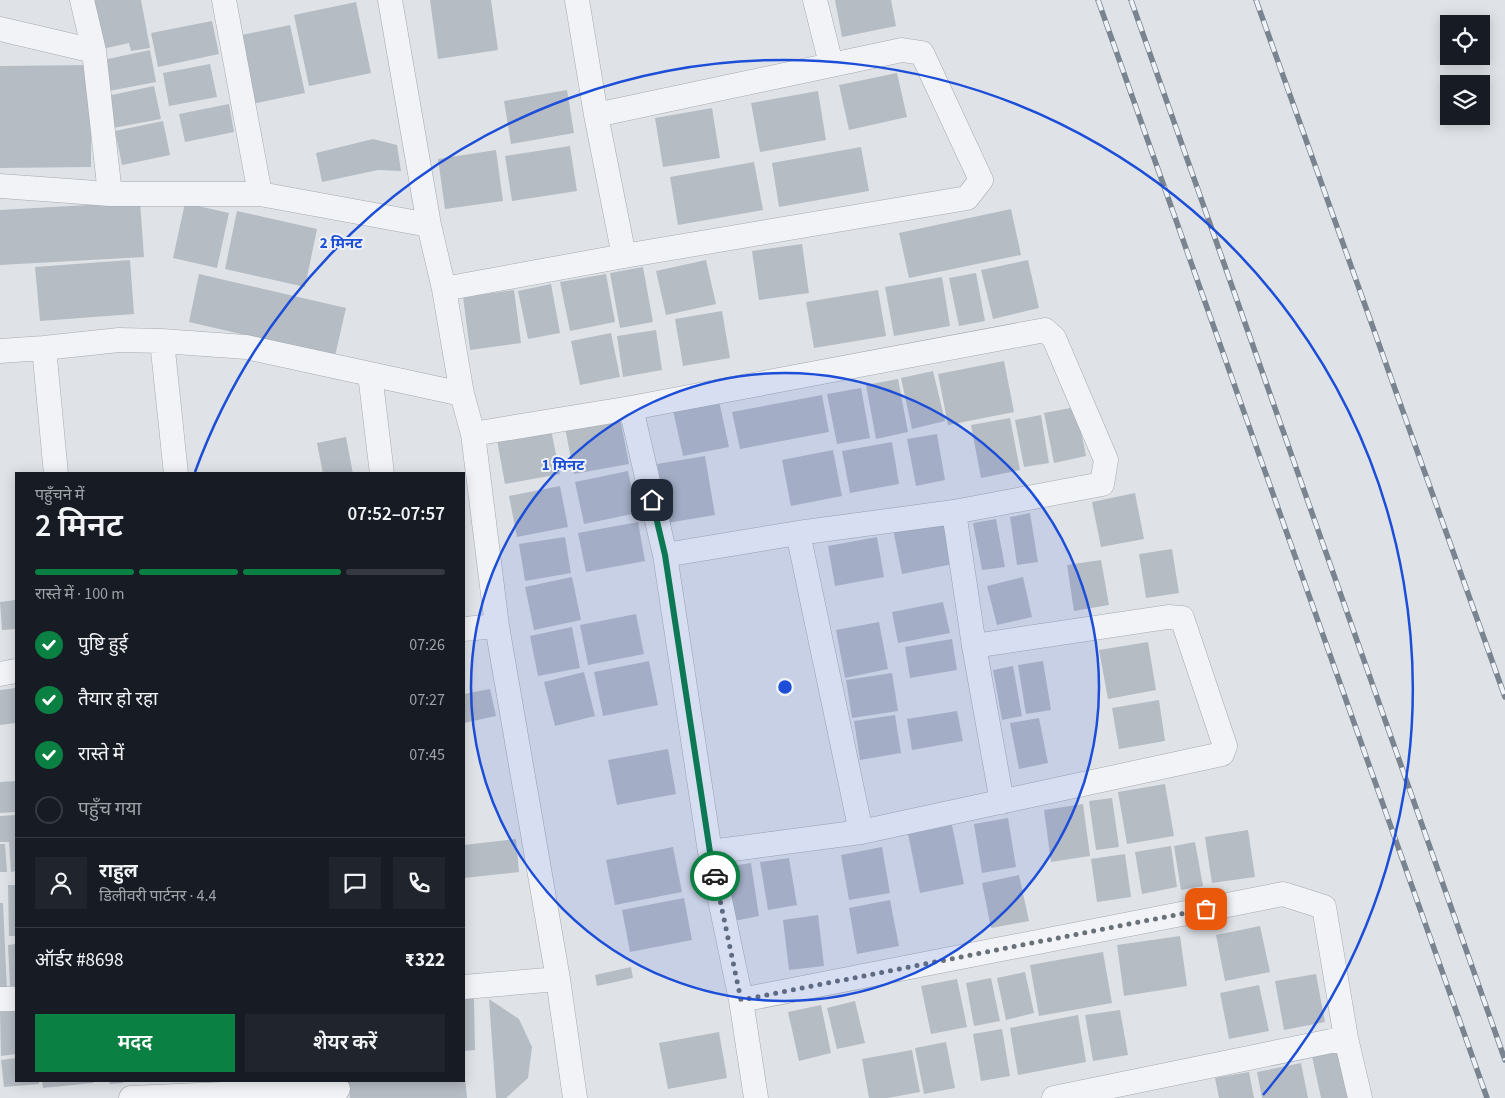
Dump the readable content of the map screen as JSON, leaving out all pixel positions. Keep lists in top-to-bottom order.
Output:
{
  "page": {
    "heading": ["2 मिनट", "पहुँचने में", "07:52–07:57"],
    "panel": [
      "राहुल",
      "डिलीवरी पार्टनर · 4.4",
      "ऑर्डर #8698",
      "₹322"
    ],
    "bar": "रास्ते में · 100 m",
    "list": [
      ["पुष्टि हुई", "07:26"],
      ["तैयार हो रहा", "07:27"],
      ["रास्ते में", "07:45"],
      "पहुँच गया"
    ],
    "buttons": ["मदद", "शेयर करें"]
  },
  "rings": ["2 मिनट", "1 मिनट"]
}
